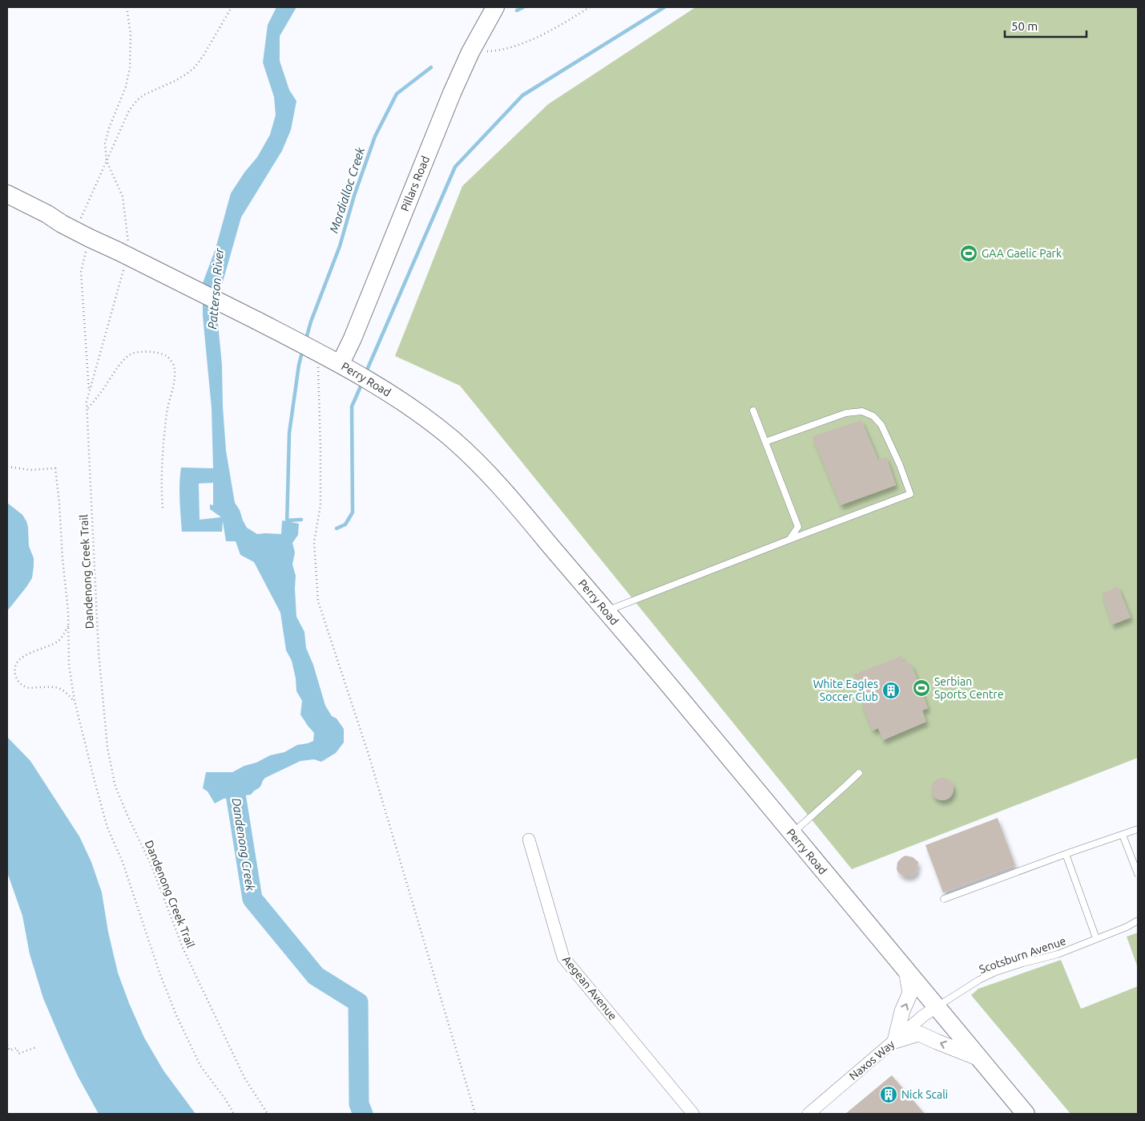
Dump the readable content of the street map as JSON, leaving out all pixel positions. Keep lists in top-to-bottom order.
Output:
{
  "streets": {
    "main road": ["Pillars Road", "Perry Road"],
    "street": ["Aegean Avenue", "Naxos Way"],
    "lane": ["Scotsburn Avenue"],
    "path": ["Dandenong Creek Trail"]
  },
  "crossings": [
    ["Pillars Road", "Perry Road"],
    ["Perry Road", "Dandenong Creek Trail"],
    ["Perry Road", "Scotsburn Avenue"],
    ["Perry Road", "Naxos Way"],
    ["Scotsburn Avenue", "Naxos Way"]
  ],
  "water": ["Mordialloc Creek", "Patterson River", "Dandenong Creek"],
  "places": {
    "sports": ["GAA Gaelic Park", "Serbian Sports Centre"],
    "building": ["White Eagles Soccer Club", "Nick Scali"]
  },
  "scale_bar": "50 m"
}
